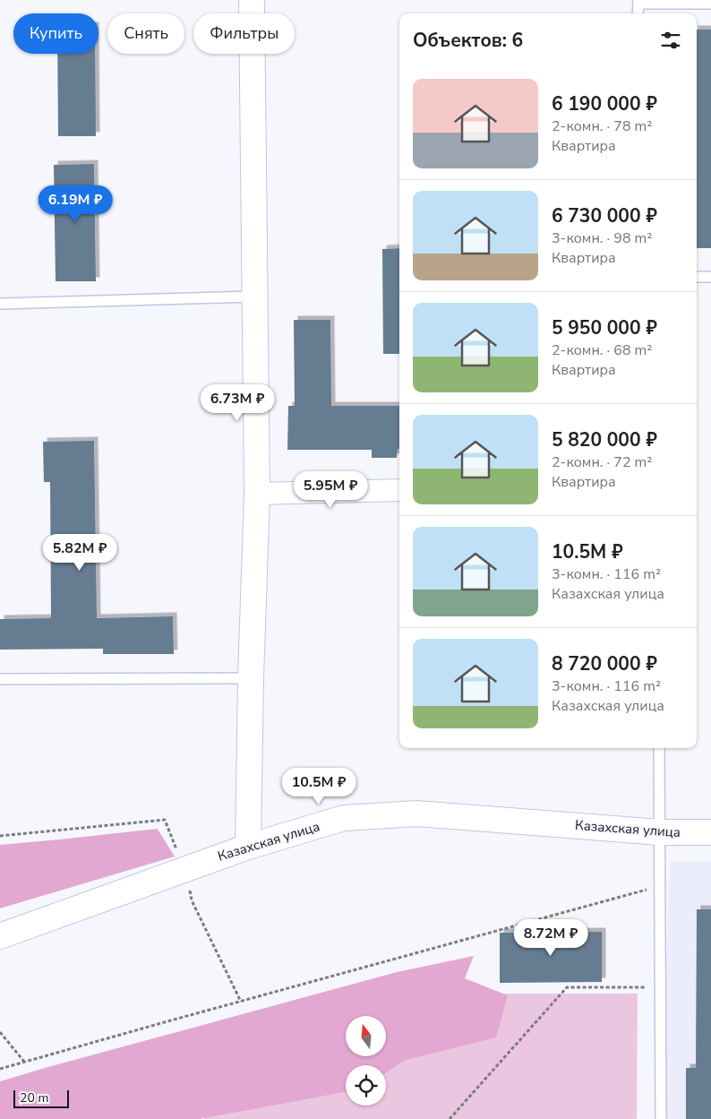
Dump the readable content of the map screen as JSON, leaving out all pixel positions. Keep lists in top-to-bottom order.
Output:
{
  "streets": {
    "street": ["Казахская улица"]
  },
  "scale_bar": "20 m",
  "north": "top",
  "page": {
    "chip": ["Купить", "Снять", "Фильтры"],
    "heading": "Объектов: 6",
    "list": [
      {
        "name": "6 190 000 ₽",
        "note": "2-комн. · 78 m² · Квартира"
      },
      {
        "name": "6 730 000 ₽",
        "note": "3-комн. · 98 m² · Квартира"
      },
      {
        "name": "5 950 000 ₽",
        "note": "2-комн. · 68 m² · Квартира"
      },
      {
        "name": "5 820 000 ₽",
        "note": "2-комн. · 72 m² · Квартира"
      },
      {
        "name": "10.5M ₽",
        "note": "3-комн. · 116 m² · Казахская улица"
      },
      {
        "name": "8 720 000 ₽",
        "note": "3-комн. · 116 m² · Казахская улица"
      }
    ],
    "price": [
      "6.19M ₽",
      "6.73M ₽",
      "5.95M ₽",
      "5.82M ₽",
      "10.5M ₽",
      "8.72M ₽"
    ],
    "scale": "20 m"
  }
}
